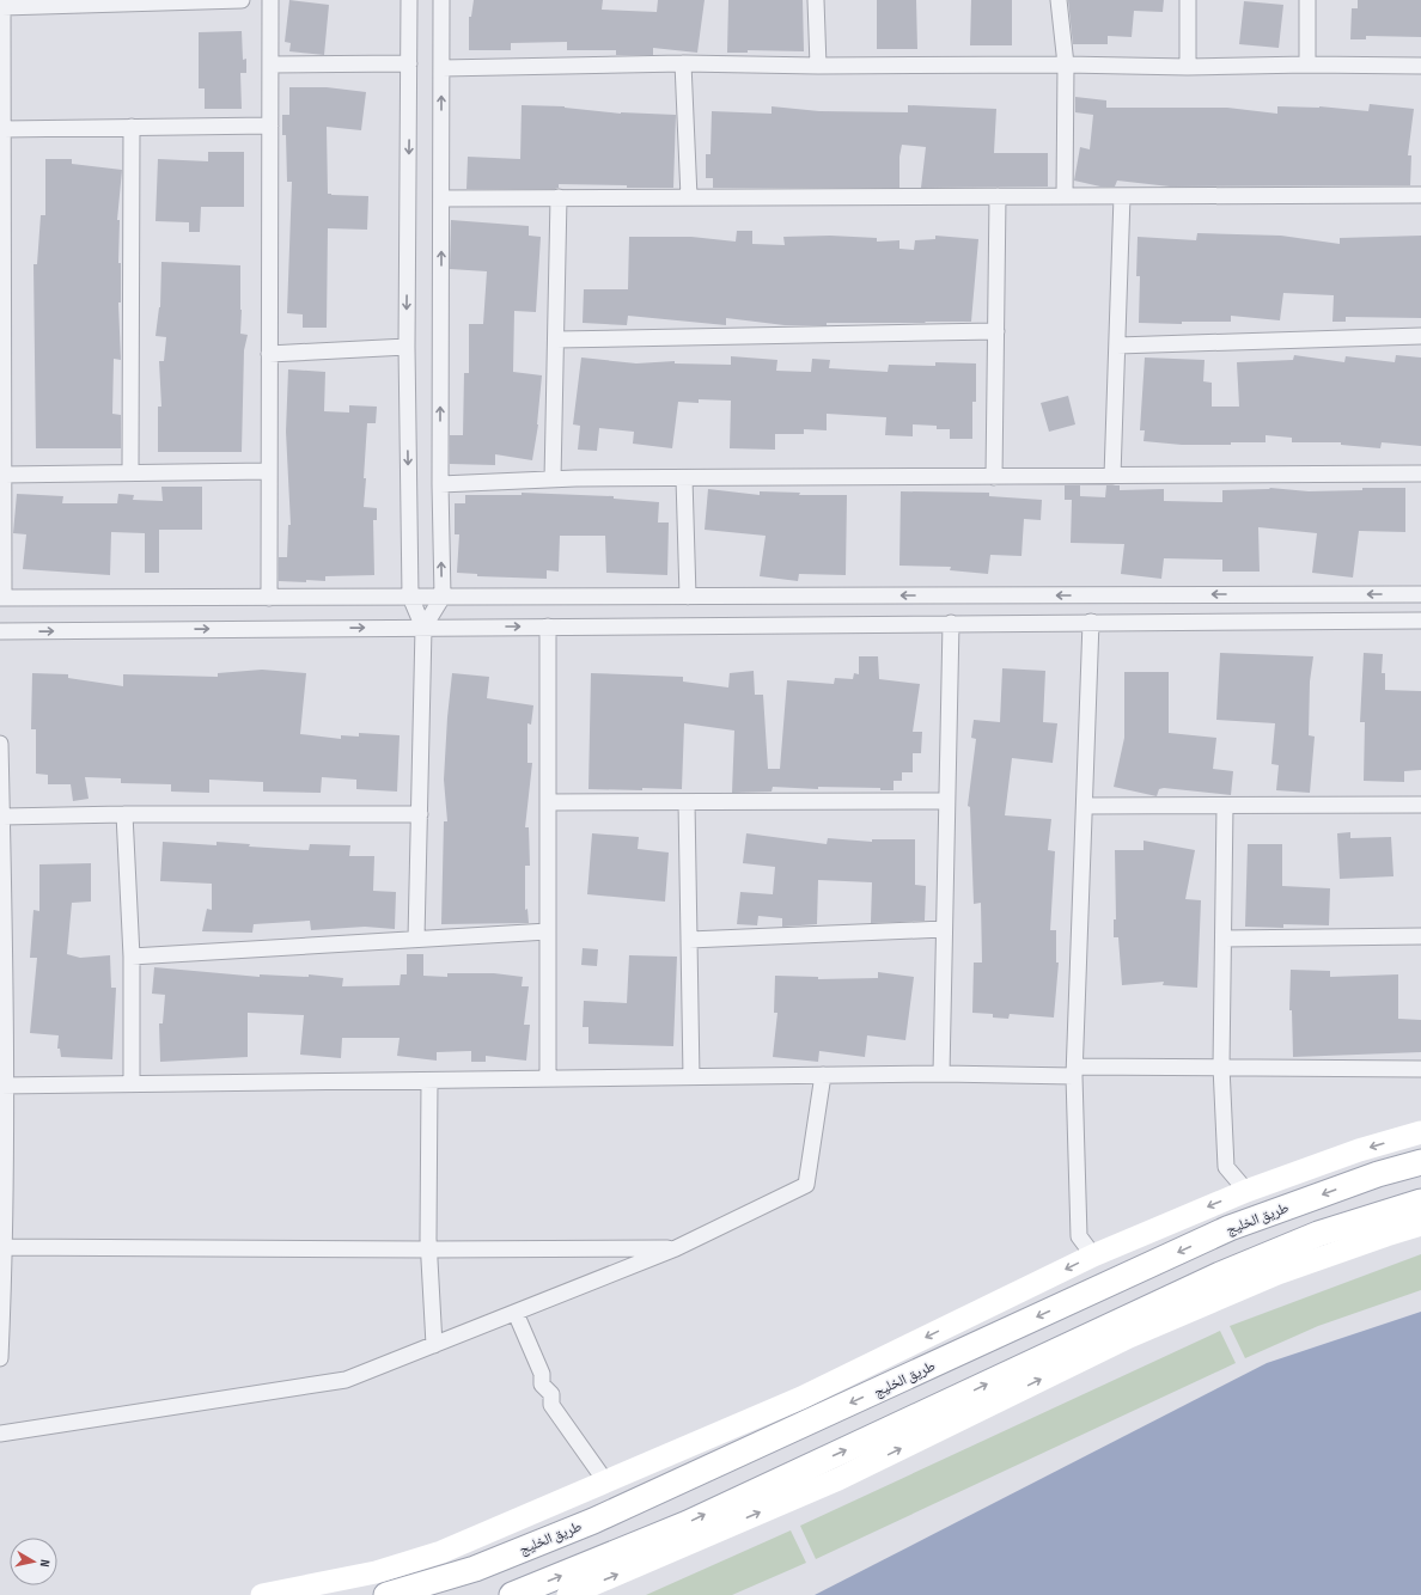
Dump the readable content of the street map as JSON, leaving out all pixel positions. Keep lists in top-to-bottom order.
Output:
{
  "streets": {
    "main road": ["طريق الخليج"]
  },
  "north": "right"
}
